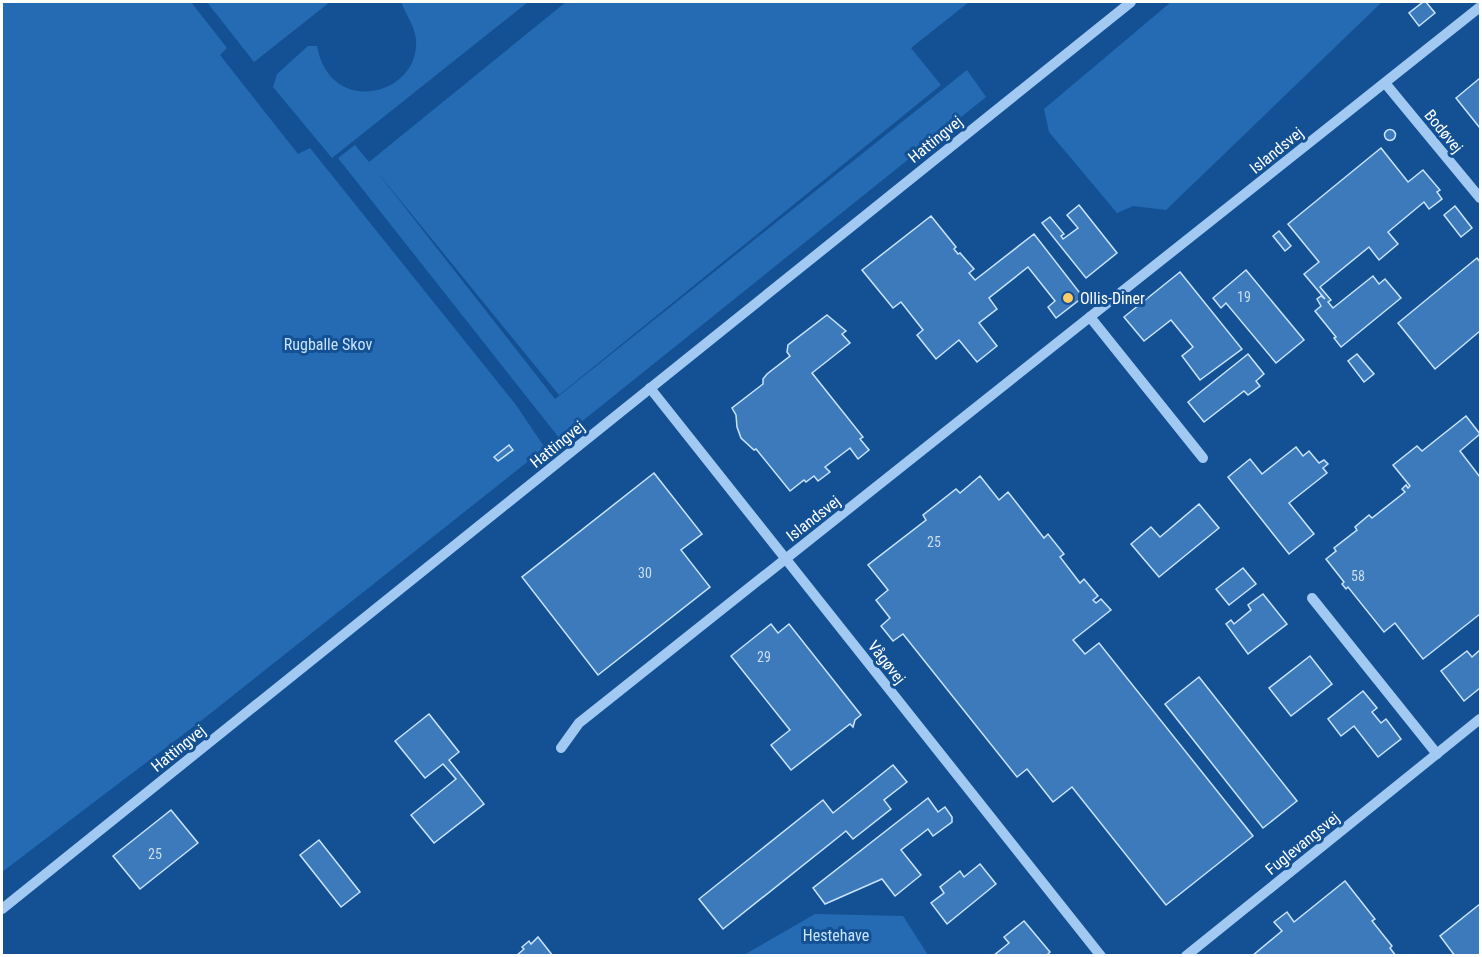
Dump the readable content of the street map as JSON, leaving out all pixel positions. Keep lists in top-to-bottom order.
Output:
{
  "streets": {
    "street": [
      "Bodøvej",
      "Hattingvej",
      "Islandsvej",
      "Vågøvej",
      "Fuglevangsvej"
    ]
  },
  "crossings": [
    ["Bodøvej", "Islandsvej"],
    ["Hattingvej", "Vågøvej"],
    ["Islandsvej", "Vågøvej"]
  ],
  "parks": ["Rugballe Skov", "Hestehave"],
  "places": ["Ollis-Diner"],
  "house_numbers": [
    "19",
    "25",
    "30",
    "58",
    "29",
    "25"
  ]
}
